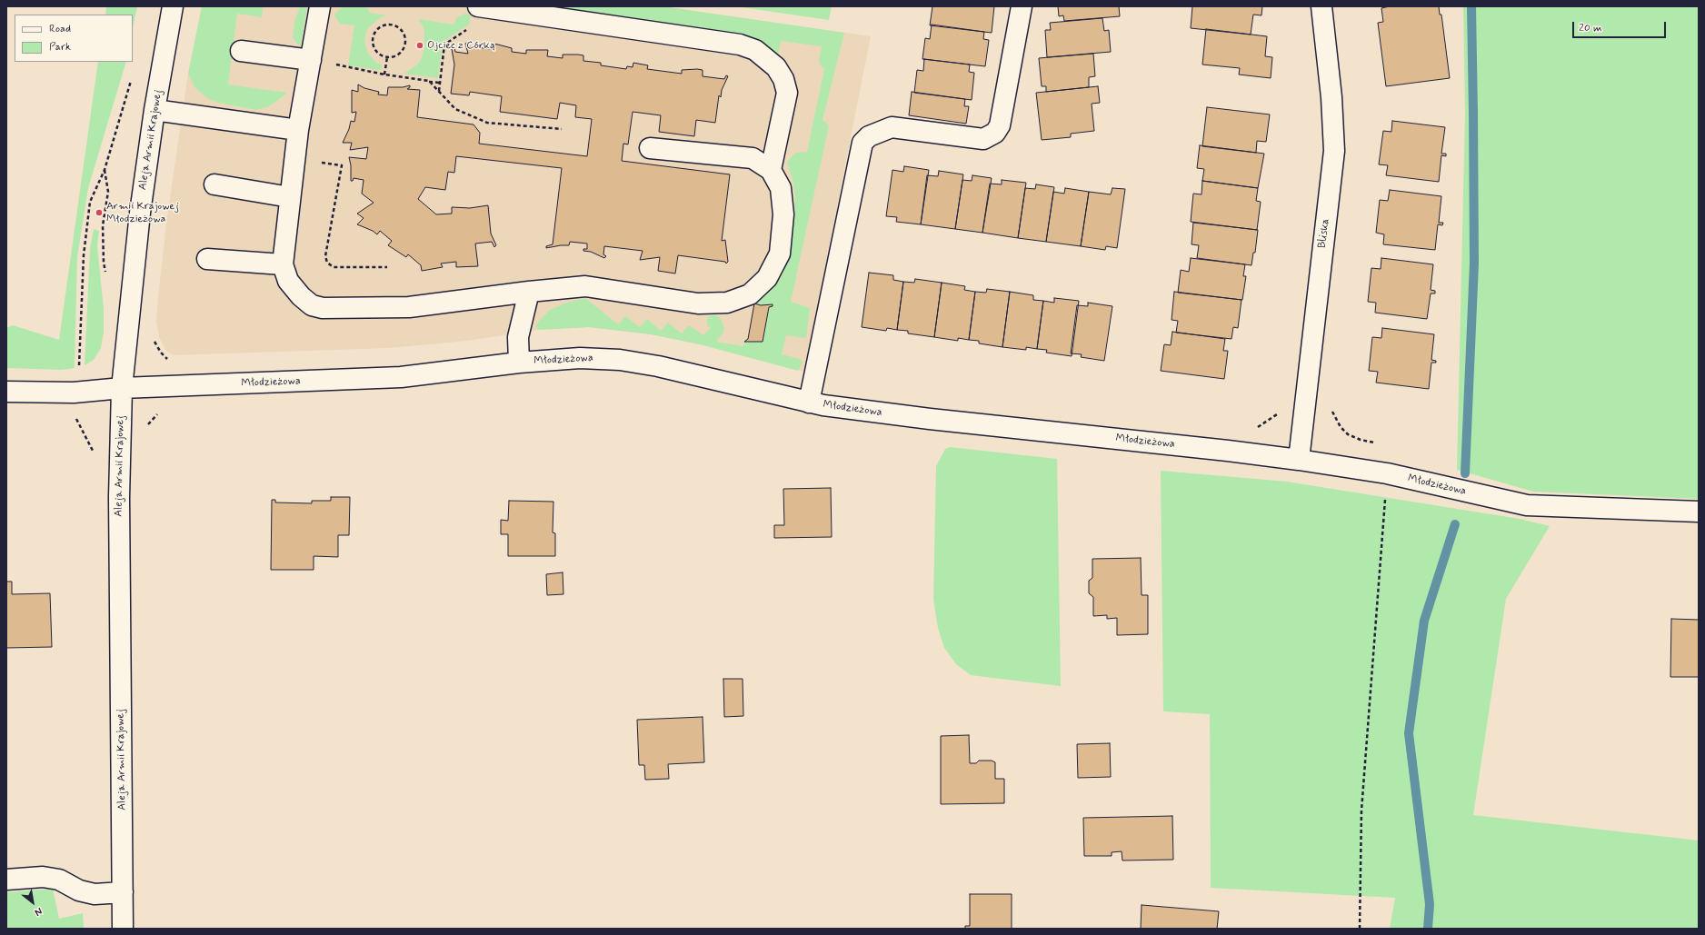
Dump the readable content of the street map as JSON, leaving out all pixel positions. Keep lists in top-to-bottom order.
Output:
{
  "streets": {
    "street": ["Aleja Armii Krajowej", "Bliska", "Młodzieżowa"]
  },
  "crossings": [
    ["Aleja Armii Krajowej", "Młodzieżowa"],
    ["Bliska", "Młodzieżowa"]
  ],
  "places": ["Ojciec z Córką", "Armii Krajowej Młodzieżowa"],
  "legend": ["Road", "Park"],
  "scale_bar": "20 m",
  "north": "bottom right"
}
